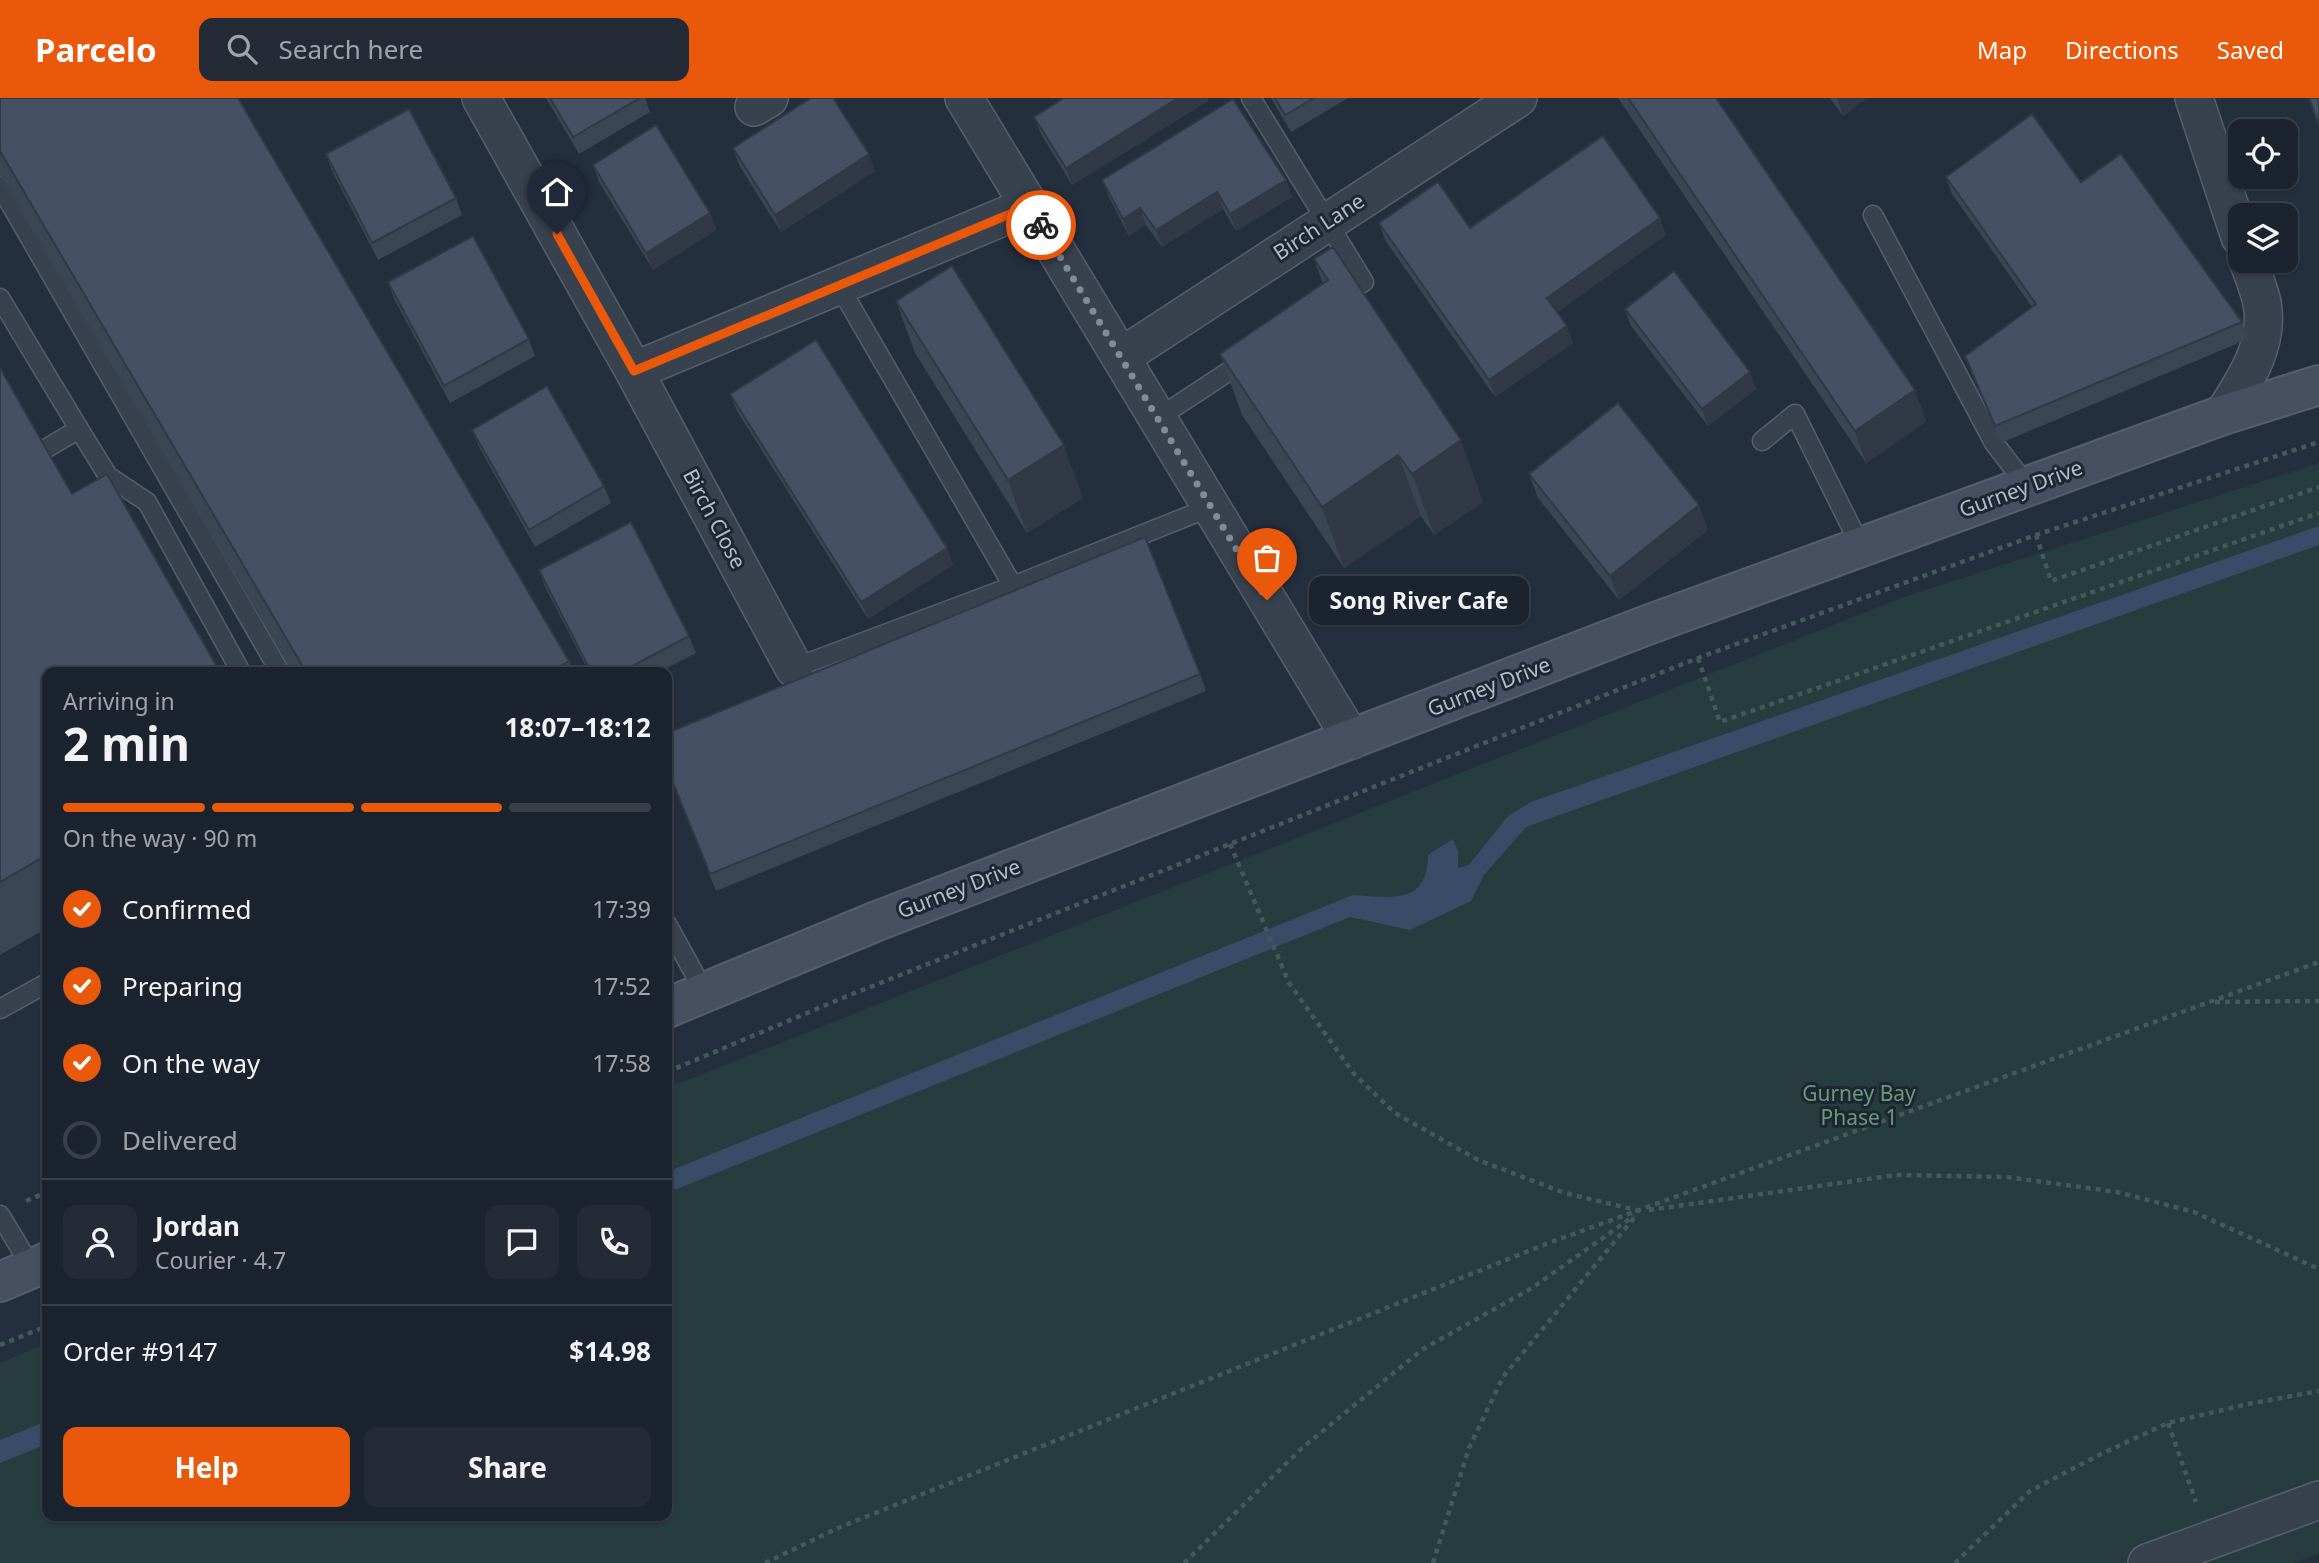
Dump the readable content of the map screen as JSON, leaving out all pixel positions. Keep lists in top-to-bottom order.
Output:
{
  "streets": {
    "main road": ["Gurney Drive"],
    "street": ["Birch Lane", "Birch Close"]
  },
  "parks": ["Gurney Bay Phase 1"],
  "places": ["Song River Cafe"],
  "page": {
    "header": "Parcelo",
    "search": "Search here",
    "nav": ["Map", "Directions", "Saved"],
    "bubble": "Song River Cafe",
    "heading": ["2 min", "Arriving in", "18:07–18:12"],
    "panel": [
      "Jordan",
      "Courier · 4.7",
      "Order #9147",
      "$14.98"
    ],
    "bar": "On the way · 90 m",
    "list": [
      ["Confirmed", "17:39"],
      ["Preparing", "17:52"],
      ["On the way", "17:58"],
      "Delivered"
    ],
    "buttons": ["Help", "Share"]
  }
}
